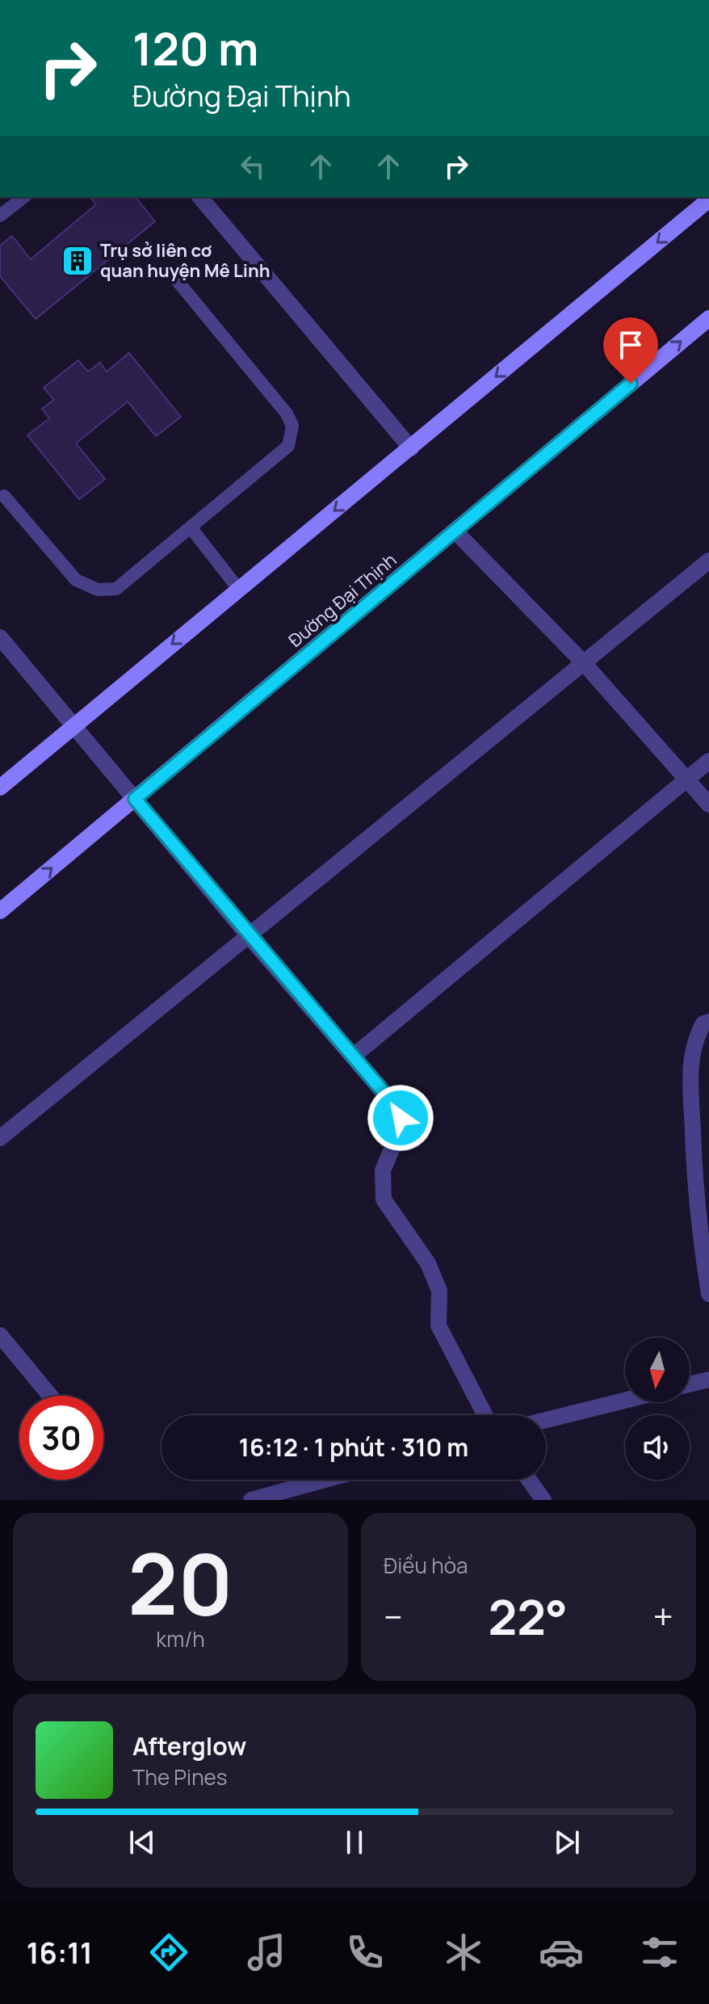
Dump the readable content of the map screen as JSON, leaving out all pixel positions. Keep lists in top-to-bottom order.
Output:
{
  "streets": {
    "street": ["Đường Đại Thịnh"]
  },
  "places": {
    "building": ["Trụ sở liên cơ quan huyện Mê Linh"]
  },
  "north": "bottom",
  "page": {
    "turn": ["120 m", "Đường Đại Thịnh"],
    "limit": "30",
    "trip": "16:12 · 1 phút · 310 m",
    "tile": [
      ["20", "km/h"],
      "Điều hòa"
    ],
    "heat": ["−", "22°", "+"],
    "song": ["Afterglow", "The Pines"],
    "tabs": "16:11"
  }
}
